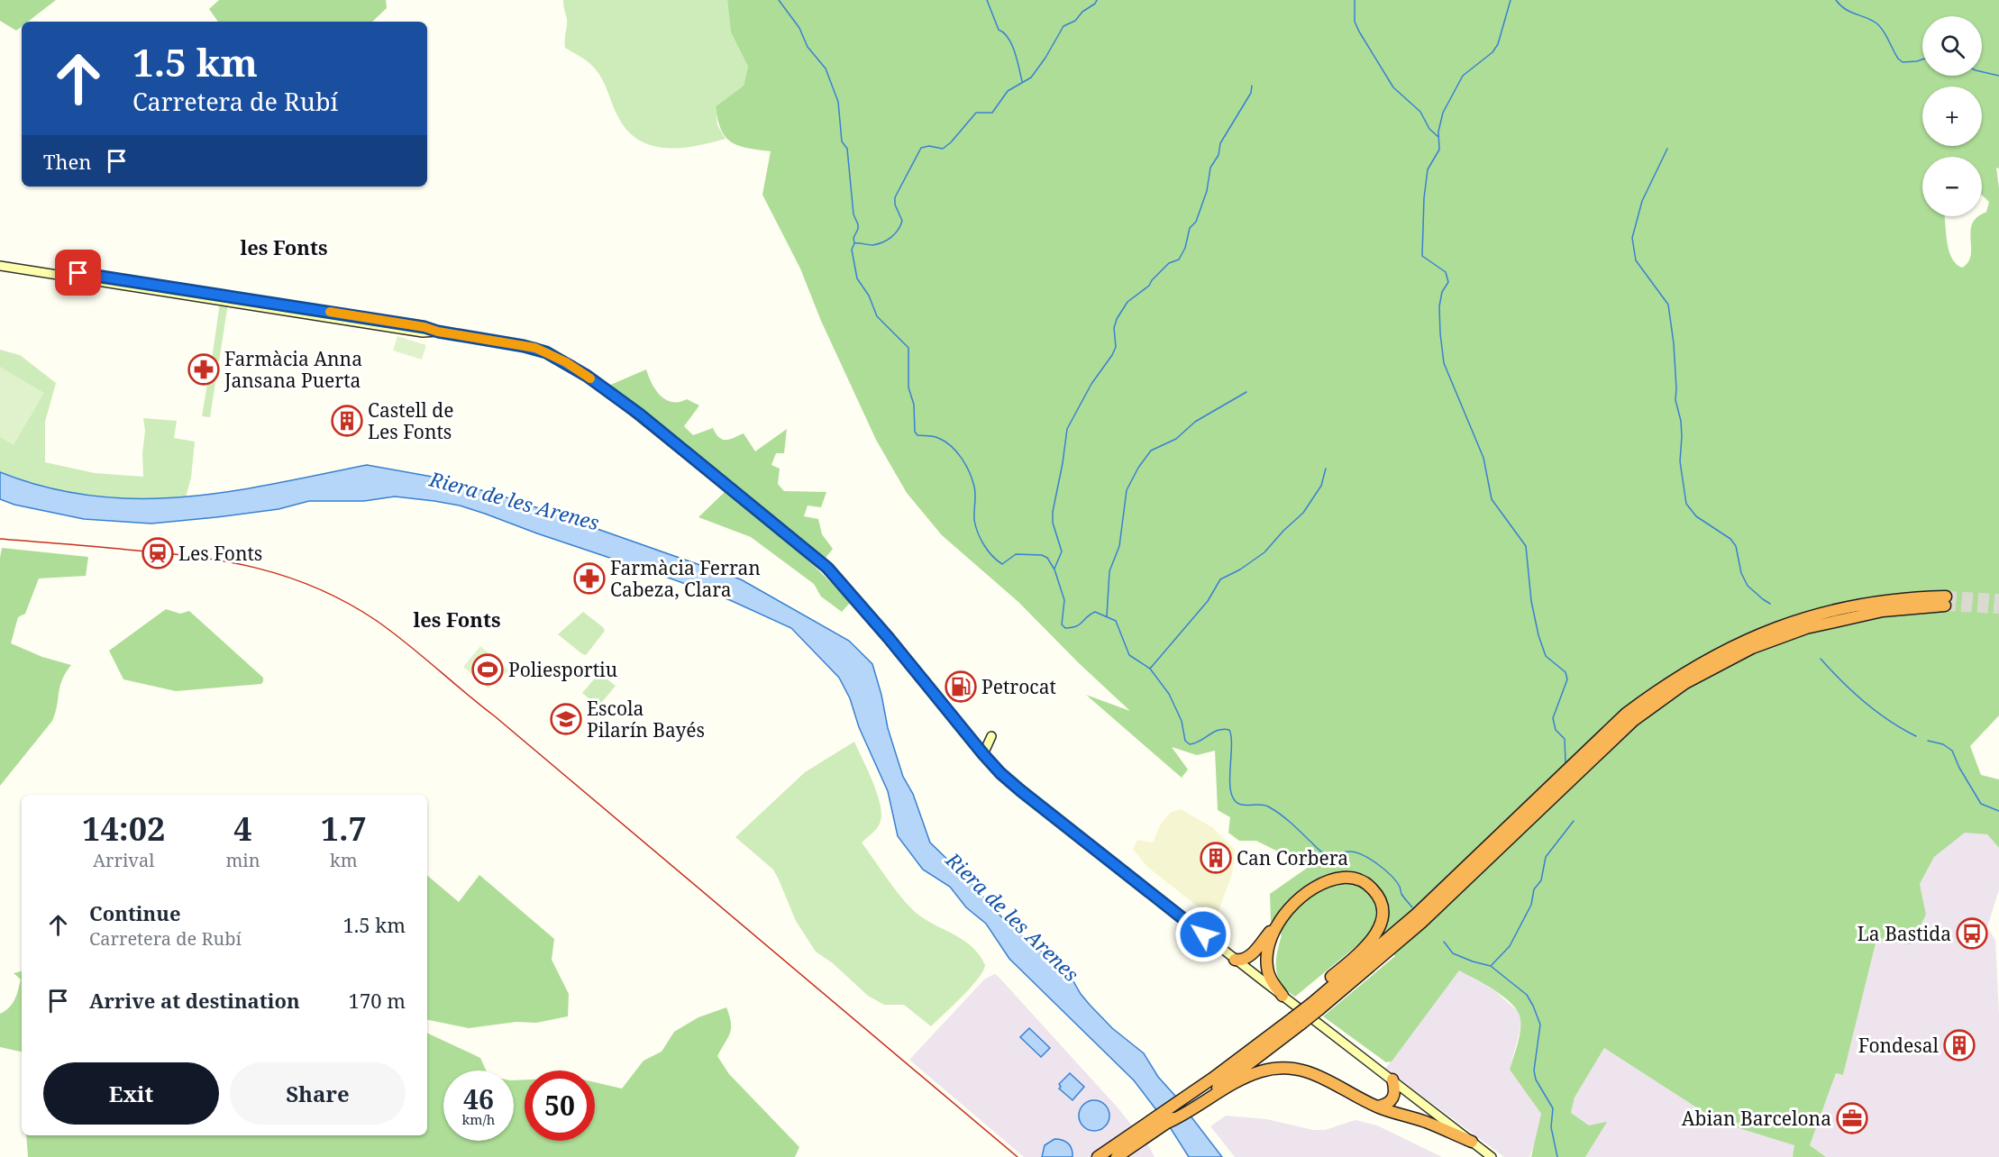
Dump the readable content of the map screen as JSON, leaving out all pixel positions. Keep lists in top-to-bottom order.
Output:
{
  "districts": ["les Fonts", "les Fonts"],
  "water": ["Riera de les Arenes"],
  "places": {
    "pharmacy": ["Farmàcia Anna Jansana Puerta", "Farmàcia Ferran Cabeza, Clara"],
    "building": ["Castell de Les Fonts", "Can Corbera", "Fondesal"],
    "station": ["Les Fonts"],
    "sports": ["Poliesportiu"],
    "fuel station": ["Petrocat"],
    "school or university": ["Escola Pilarín Bayés"],
    "bus stop": ["La Bastida"],
    "office": ["Abian Barcelona"]
  },
  "page": {
    "map_buttons": ["+", "−"],
    "turn": ["1.5 km", "Carretera de Rubí"],
    "then": "Then",
    "eta": [
      "14:02",
      "Arrival",
      "4",
      "min",
      "1.7",
      "km"
    ],
    "list": [
      {
        "name": "Continue",
        "note": "Carretera de Rubí",
        "value": "1.5 km"
      },
      {
        "name": "Arrive at destination",
        "value": "170 m"
      }
    ],
    "buttons": ["Exit", "Share"],
    "speed": "46 km/h",
    "limit": "50"
  }
}
